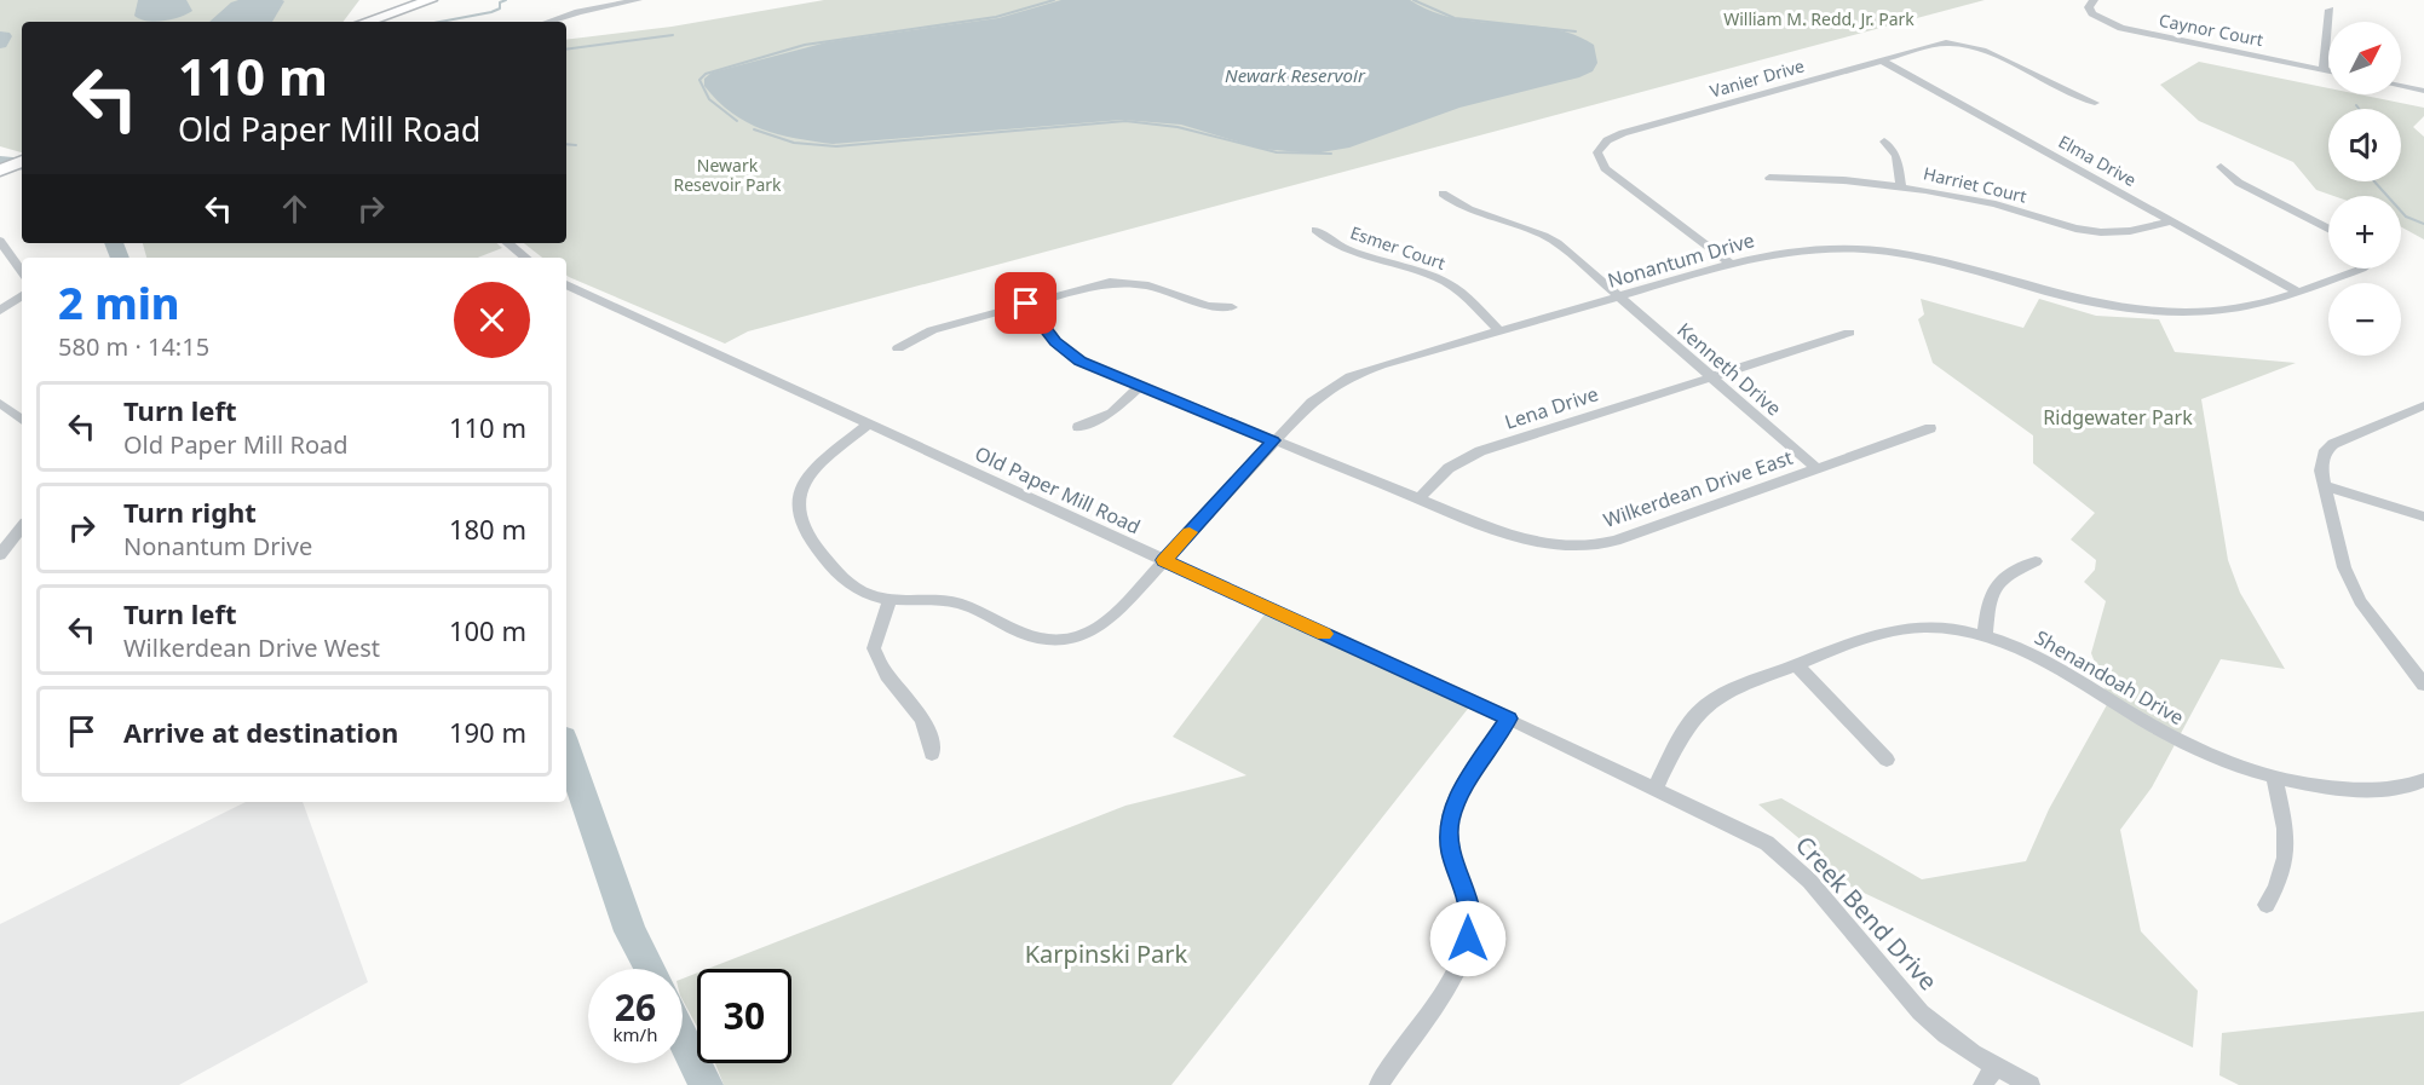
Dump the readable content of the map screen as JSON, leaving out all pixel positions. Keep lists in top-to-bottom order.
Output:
{
  "streets": {
    "street": [
      "Caynor Court",
      "Vanier Drive",
      "Elma Drive",
      "Harriet Court",
      "Esmer Court",
      "Nonantum Drive",
      "Kenneth Drive",
      "Lena Drive",
      "Wilkerdean Drive East",
      "Old Paper Mill Road",
      "Shenandoah Drive",
      "Creek Bend Drive"
    ]
  },
  "crossings": [
    ["Vanier Drive", "Elma Drive"],
    ["Vanier Drive", "Nonantum Drive"],
    ["Elma Drive", "Harriet Court"],
    ["Elma Drive", "Nonantum Drive"],
    ["Esmer Court", "Nonantum Drive"],
    ["Nonantum Drive", "Kenneth Drive"],
    ["Nonantum Drive", "Wilkerdean Drive East"],
    ["Nonantum Drive", "Old Paper Mill Road"],
    ["Kenneth Drive", "Lena Drive"],
    ["Kenneth Drive", "Wilkerdean Drive East"],
    ["Lena Drive", "Wilkerdean Drive East"],
    ["Old Paper Mill Road", "Shenandoah Drive"],
    ["Old Paper Mill Road", "Creek Bend Drive"],
    ["Shenandoah Drive", "Creek Bend Drive"]
  ],
  "water": ["Newark Reservoir"],
  "parks": [
    "William M. Redd, Jr. Park",
    "Newark Resevoir Park",
    "Ridgewater Park",
    "Karpinski Park"
  ],
  "north": "top right",
  "page": {
    "map_buttons": ["+", "−"],
    "turn": ["110 m", "Old Paper Mill Road"],
    "heading": ["2 min", "580 m · 14:15"],
    "list": [
      {
        "name": "Turn left",
        "note": "Old Paper Mill Road",
        "value": "110 m"
      },
      {
        "name": "Turn right",
        "note": "Nonantum Drive",
        "value": "180 m"
      },
      {
        "name": "Turn left",
        "note": "Wilkerdean Drive West",
        "value": "100 m"
      },
      {
        "name": "Arrive at destination",
        "value": "190 m"
      }
    ],
    "speed": "26 km/h",
    "limit": "30"
  }
}
